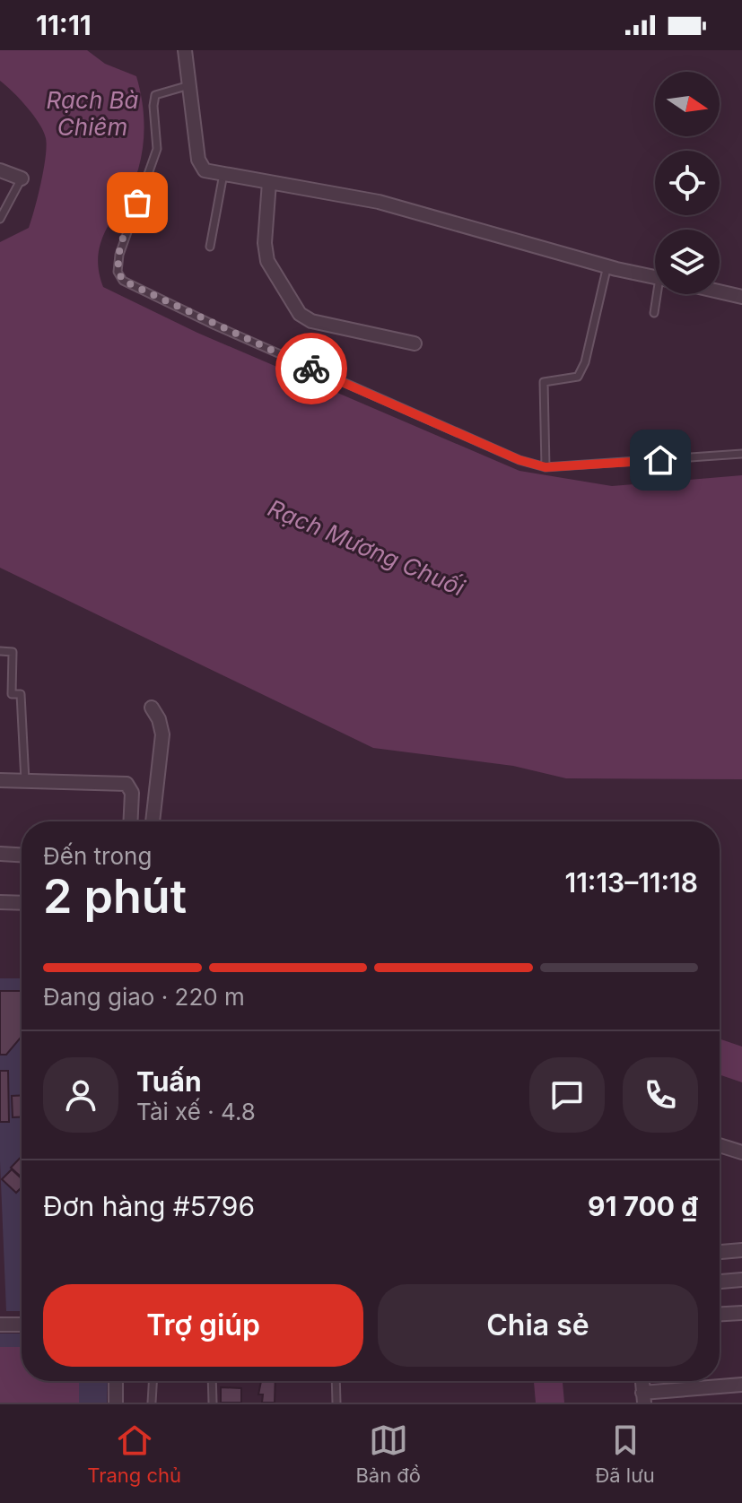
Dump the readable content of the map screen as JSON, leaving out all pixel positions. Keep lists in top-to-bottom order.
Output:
{
  "water": ["Rạch Bà Chiêm", "Rạch Mương Chuối"],
  "north": "right",
  "page": {
    "status": "11:11",
    "heading": ["2 phút", "Đến trong", "11:13–11:18"],
    "panel": [
      "Tuấn",
      "Tài xế · 4.8",
      "Đơn hàng #5796",
      "91 700 ₫"
    ],
    "bar": "Đang giao · 220 m",
    "buttons": ["Trợ giúp", "Chia sẻ"],
    "tabs": ["Trang chủ", "Bản đồ", "Đã lưu"]
  }
}
